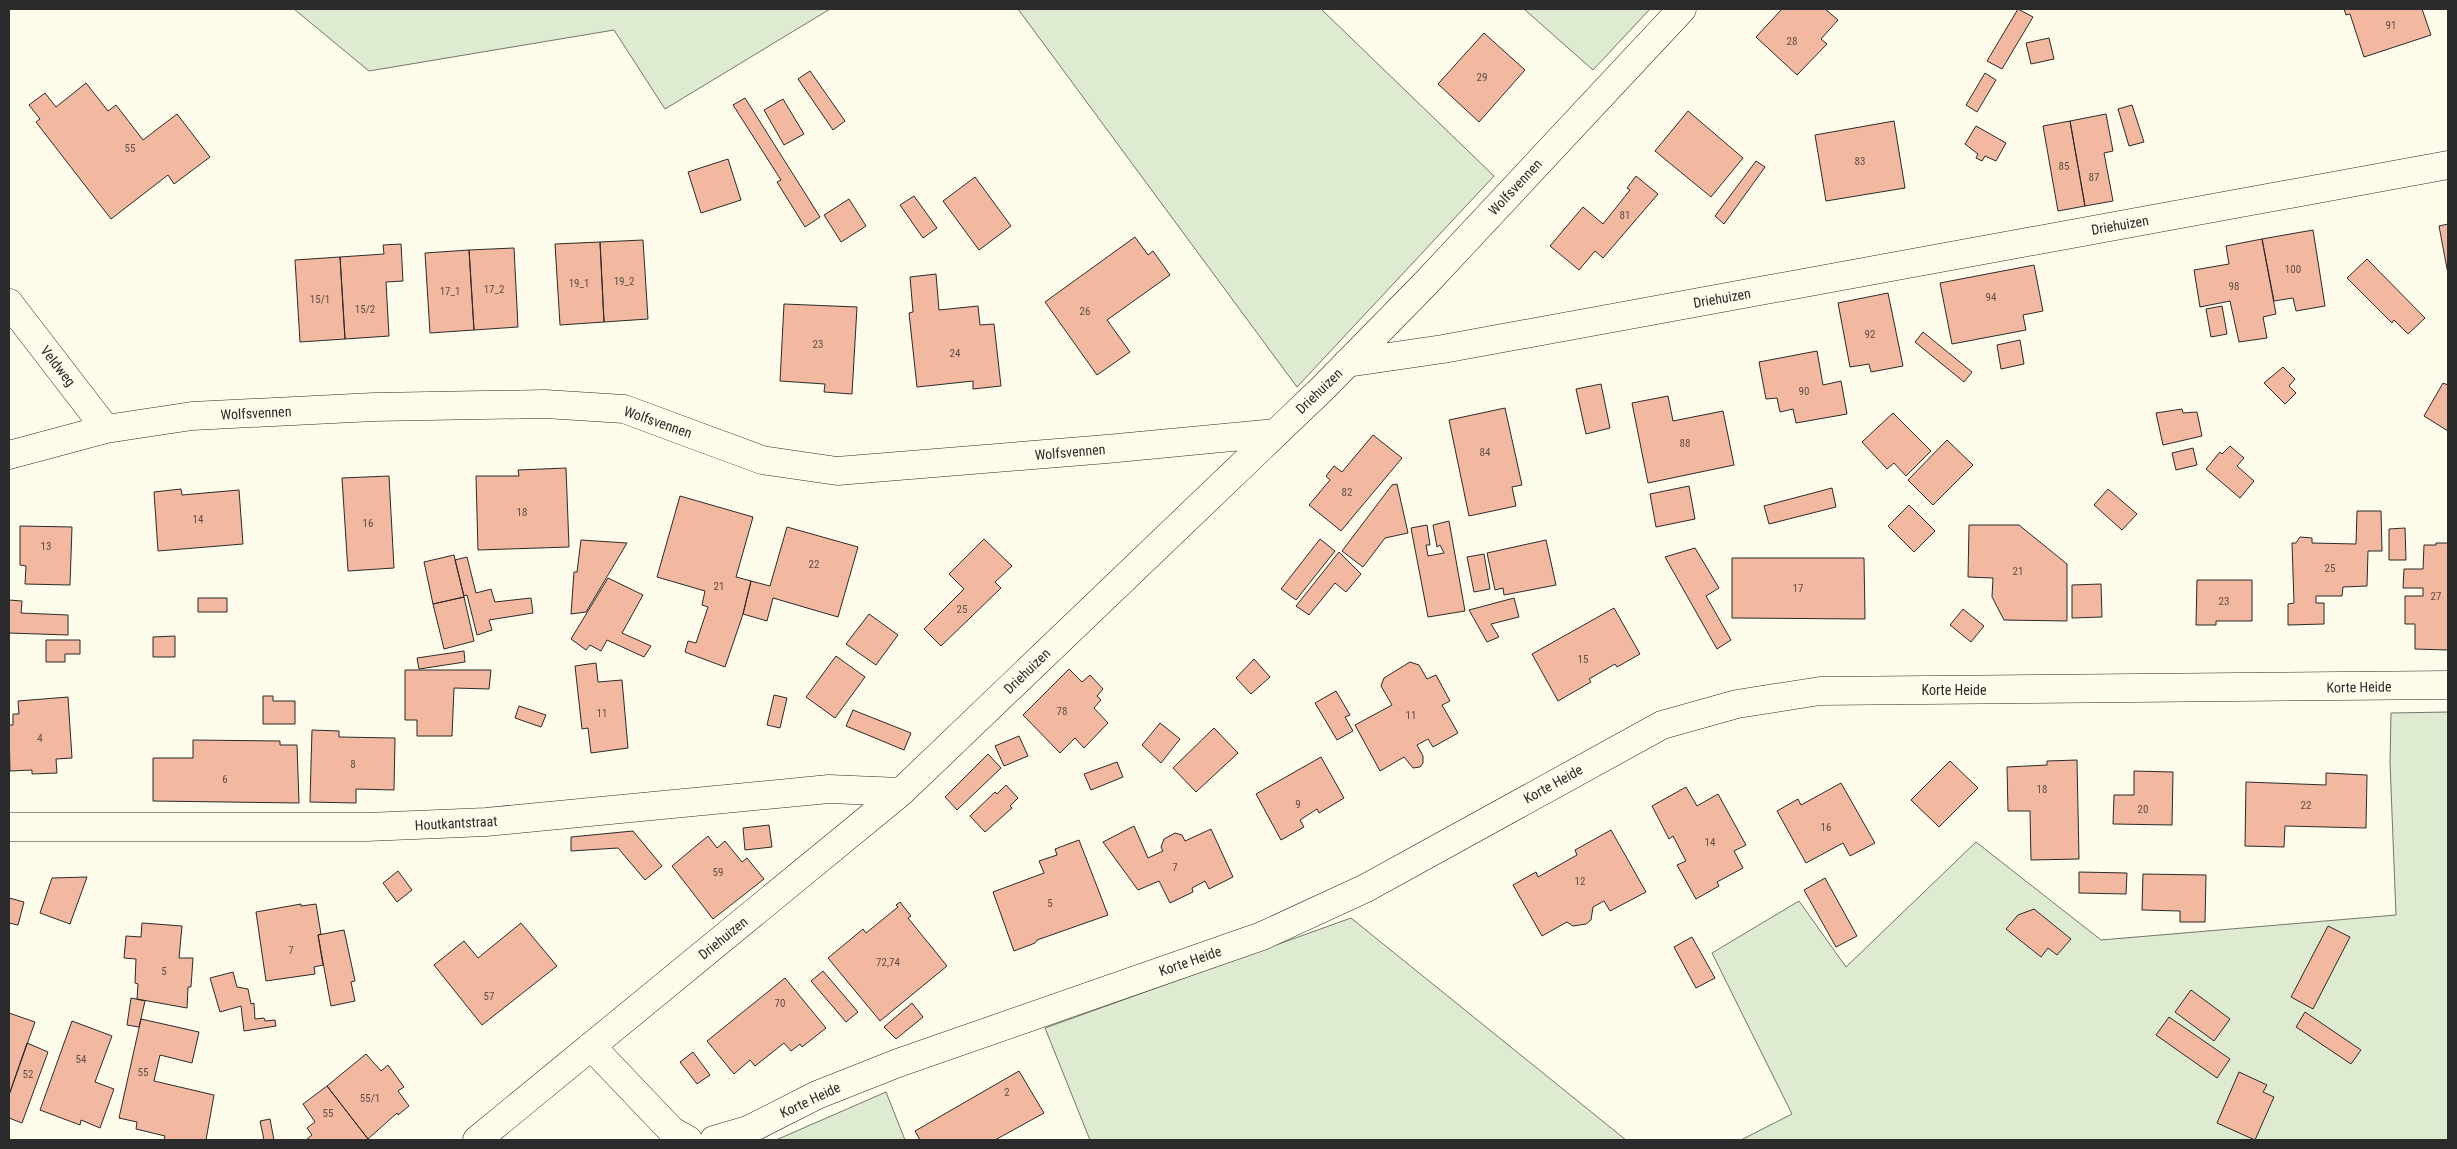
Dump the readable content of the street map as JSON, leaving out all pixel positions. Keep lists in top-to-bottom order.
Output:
{
  "streets": {
    "street": [
      "Wolfsvennen",
      "Driehuizen",
      "Veldweg",
      "Korte Heide",
      "Houtkantstraat"
    ]
  },
  "crossings": [
    ["Wolfsvennen", "Driehuizen"],
    ["Wolfsvennen", "Veldweg"],
    ["Driehuizen", "Houtkantstraat"]
  ],
  "house_numbers": [
    "91",
    "28",
    "29",
    "55",
    "83",
    "85",
    "87",
    "81",
    "100",
    "19_2",
    "19_1",
    "98",
    "17_2",
    "17_1",
    "94",
    "15/1",
    "15/2",
    "26",
    "92",
    "23",
    "24",
    "90",
    "88",
    "84",
    "82",
    "18",
    "14",
    "16",
    "13",
    "22",
    "25",
    "21",
    "21",
    "17",
    "27",
    "23",
    "25",
    "15",
    "78",
    "11",
    "11",
    "4",
    "8",
    "6",
    "18",
    "9",
    "22",
    "20",
    "16",
    "14",
    "7",
    "59",
    "12",
    "5",
    "7",
    "72,74",
    "5",
    "57",
    "70",
    "54",
    "55",
    "52",
    "2",
    "55/1",
    "55"
  ]
}
